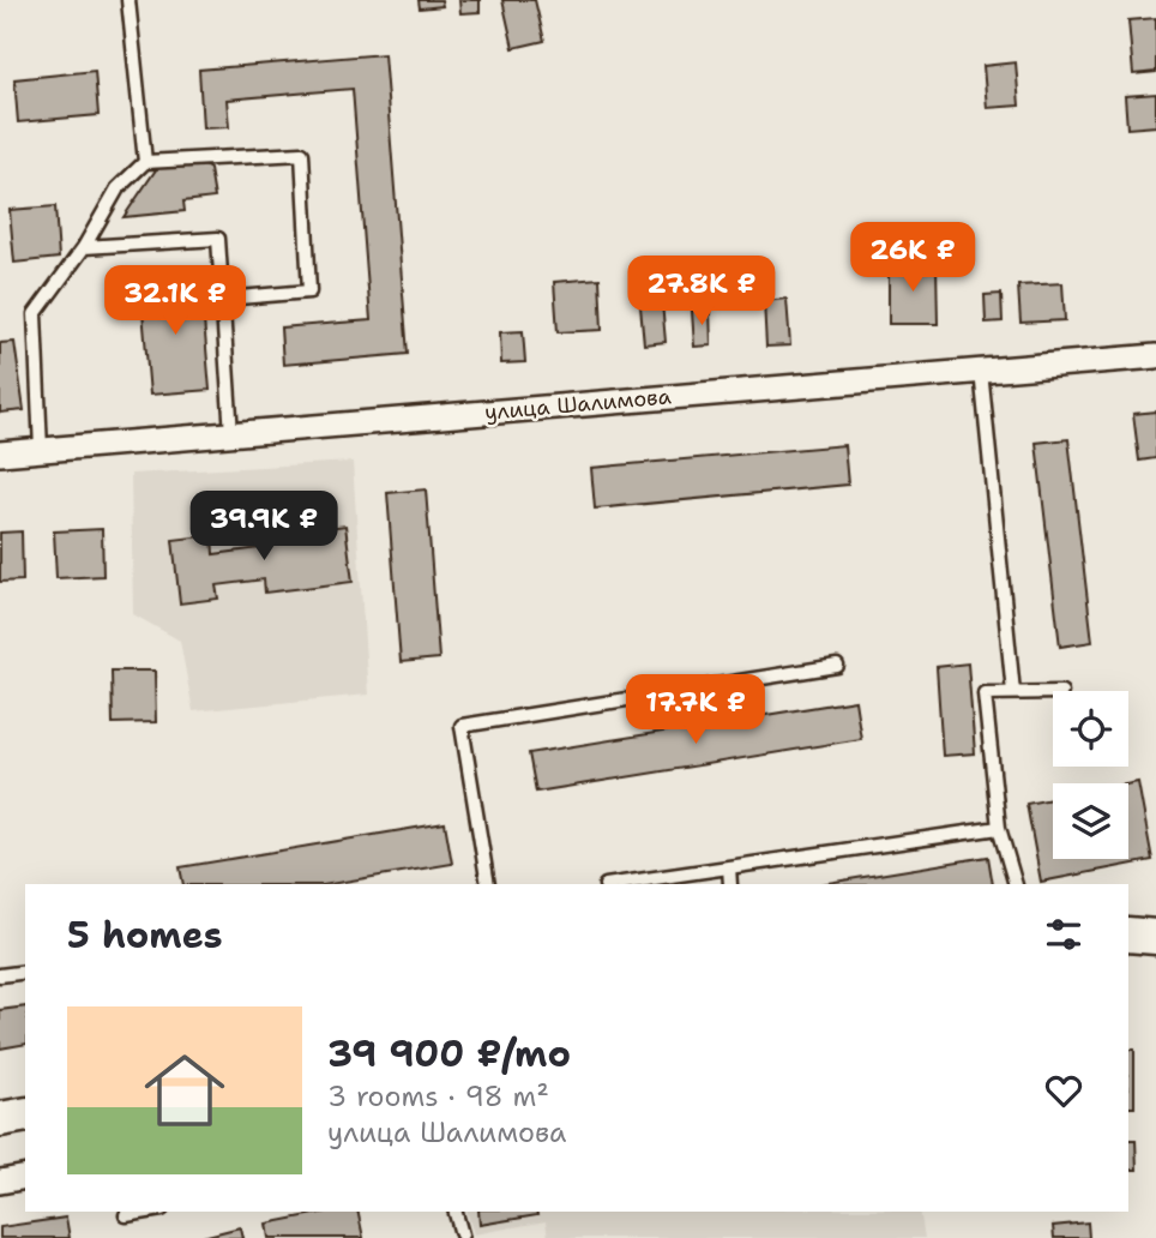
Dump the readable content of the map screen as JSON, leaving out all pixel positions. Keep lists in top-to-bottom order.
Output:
{
  "streets": {
    "street": ["улица Шалимова"]
  },
  "page": {
    "price": [
      "26K ₽",
      "27.8K ₽",
      "32.1K ₽",
      "39.9K ₽",
      "17.7K ₽"
    ],
    "heading": "5 homes",
    "list": [
      {
        "name": "39 900 ₽/mo",
        "note": "3 rooms · 98 m² · улица Шалимова"
      }
    ]
  }
}
